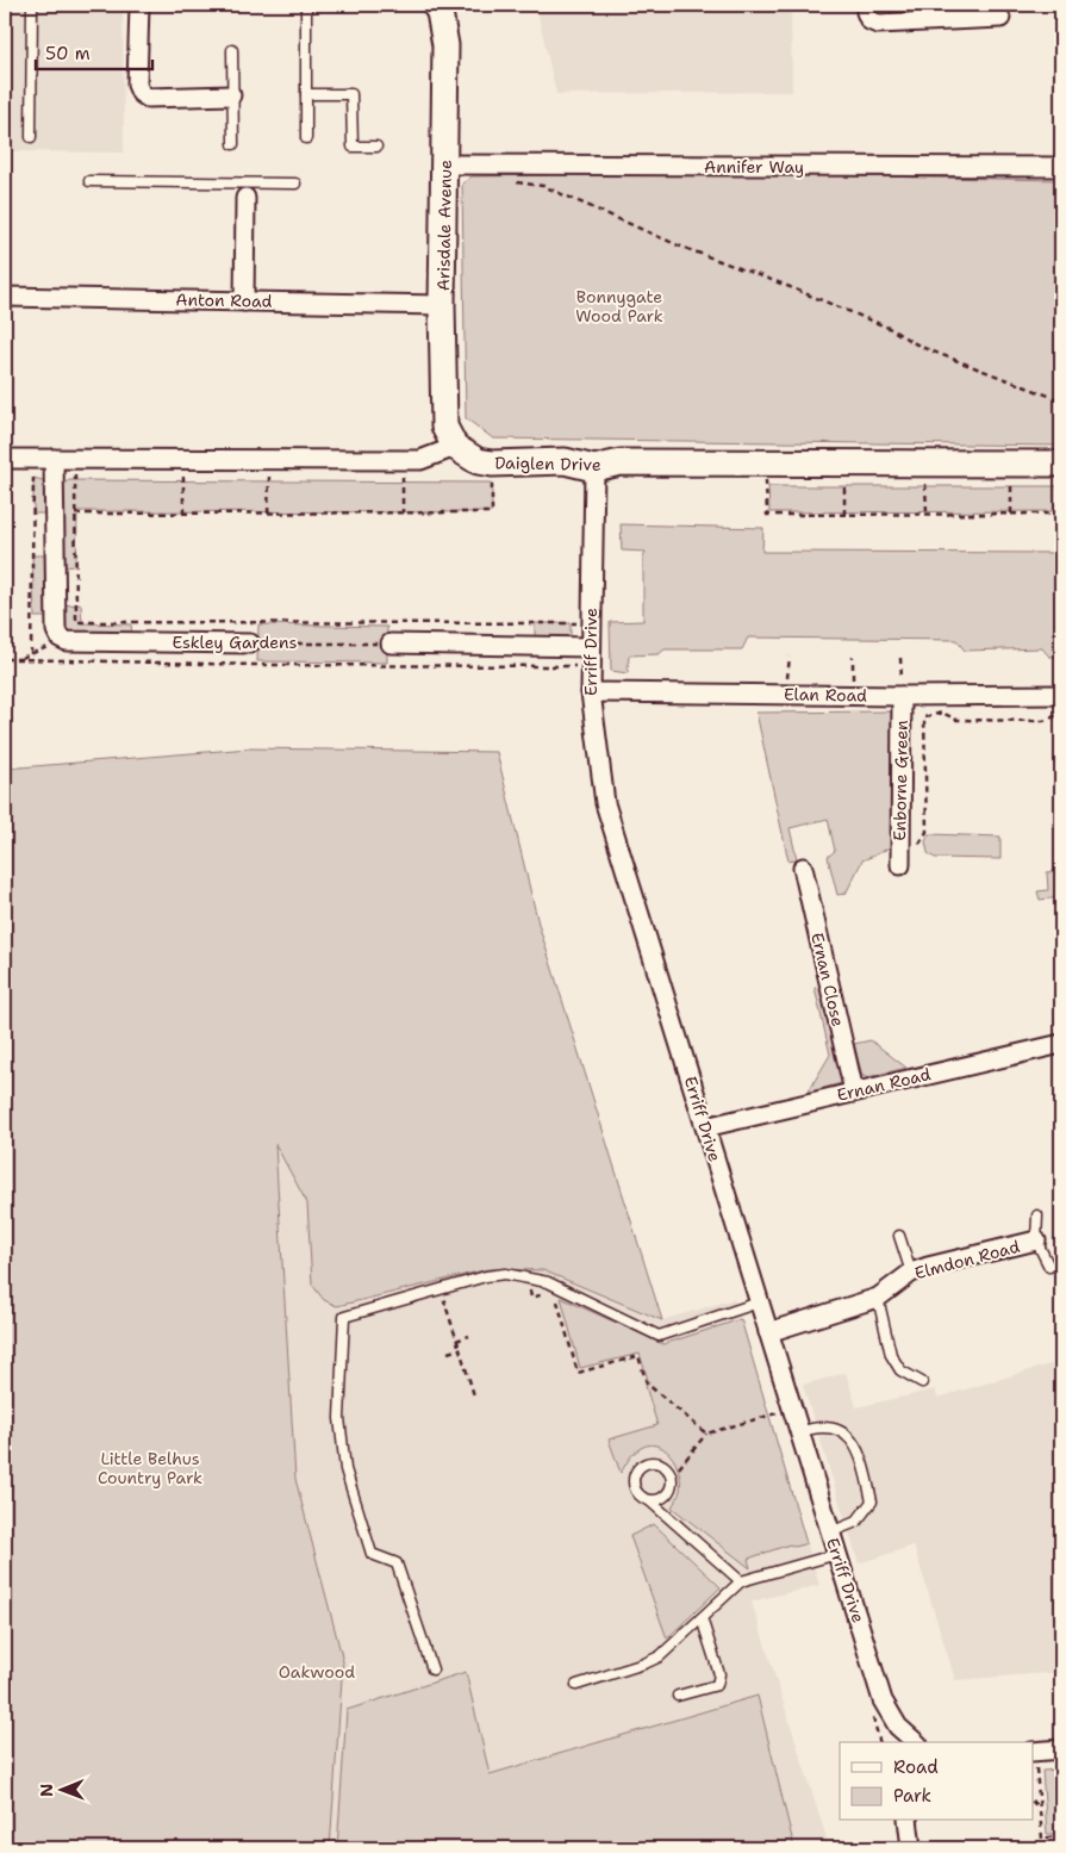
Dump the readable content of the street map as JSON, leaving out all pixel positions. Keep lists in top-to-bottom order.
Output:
{
  "streets": {
    "street": [
      "Annifer Way",
      "Arisdale Avenue",
      "Anton Road",
      "Daiglen Drive",
      "Eskley Gardens",
      "Erriff Drive",
      "Elan Road",
      "Enborne Green",
      "Ernan Close",
      "Ernan Road",
      "Elmdon Road"
    ]
  },
  "crossings": [
    ["Annifer Way", "Arisdale Avenue"],
    ["Arisdale Avenue", "Anton Road"],
    ["Arisdale Avenue", "Daiglen Drive"],
    ["Daiglen Drive", "Erriff Drive"],
    ["Erriff Drive", "Elan Road"],
    ["Erriff Drive", "Ernan Road"],
    ["Erriff Drive", "Elmdon Road"],
    ["Elan Road", "Enborne Green"],
    ["Ernan Close", "Ernan Road"]
  ],
  "parks": ["Bonnygate Wood Park", "Little Belhus Country Park", "Oakwood"],
  "legend": ["Road", "Park"],
  "scale_bar": "50 m",
  "north": "left"
}
